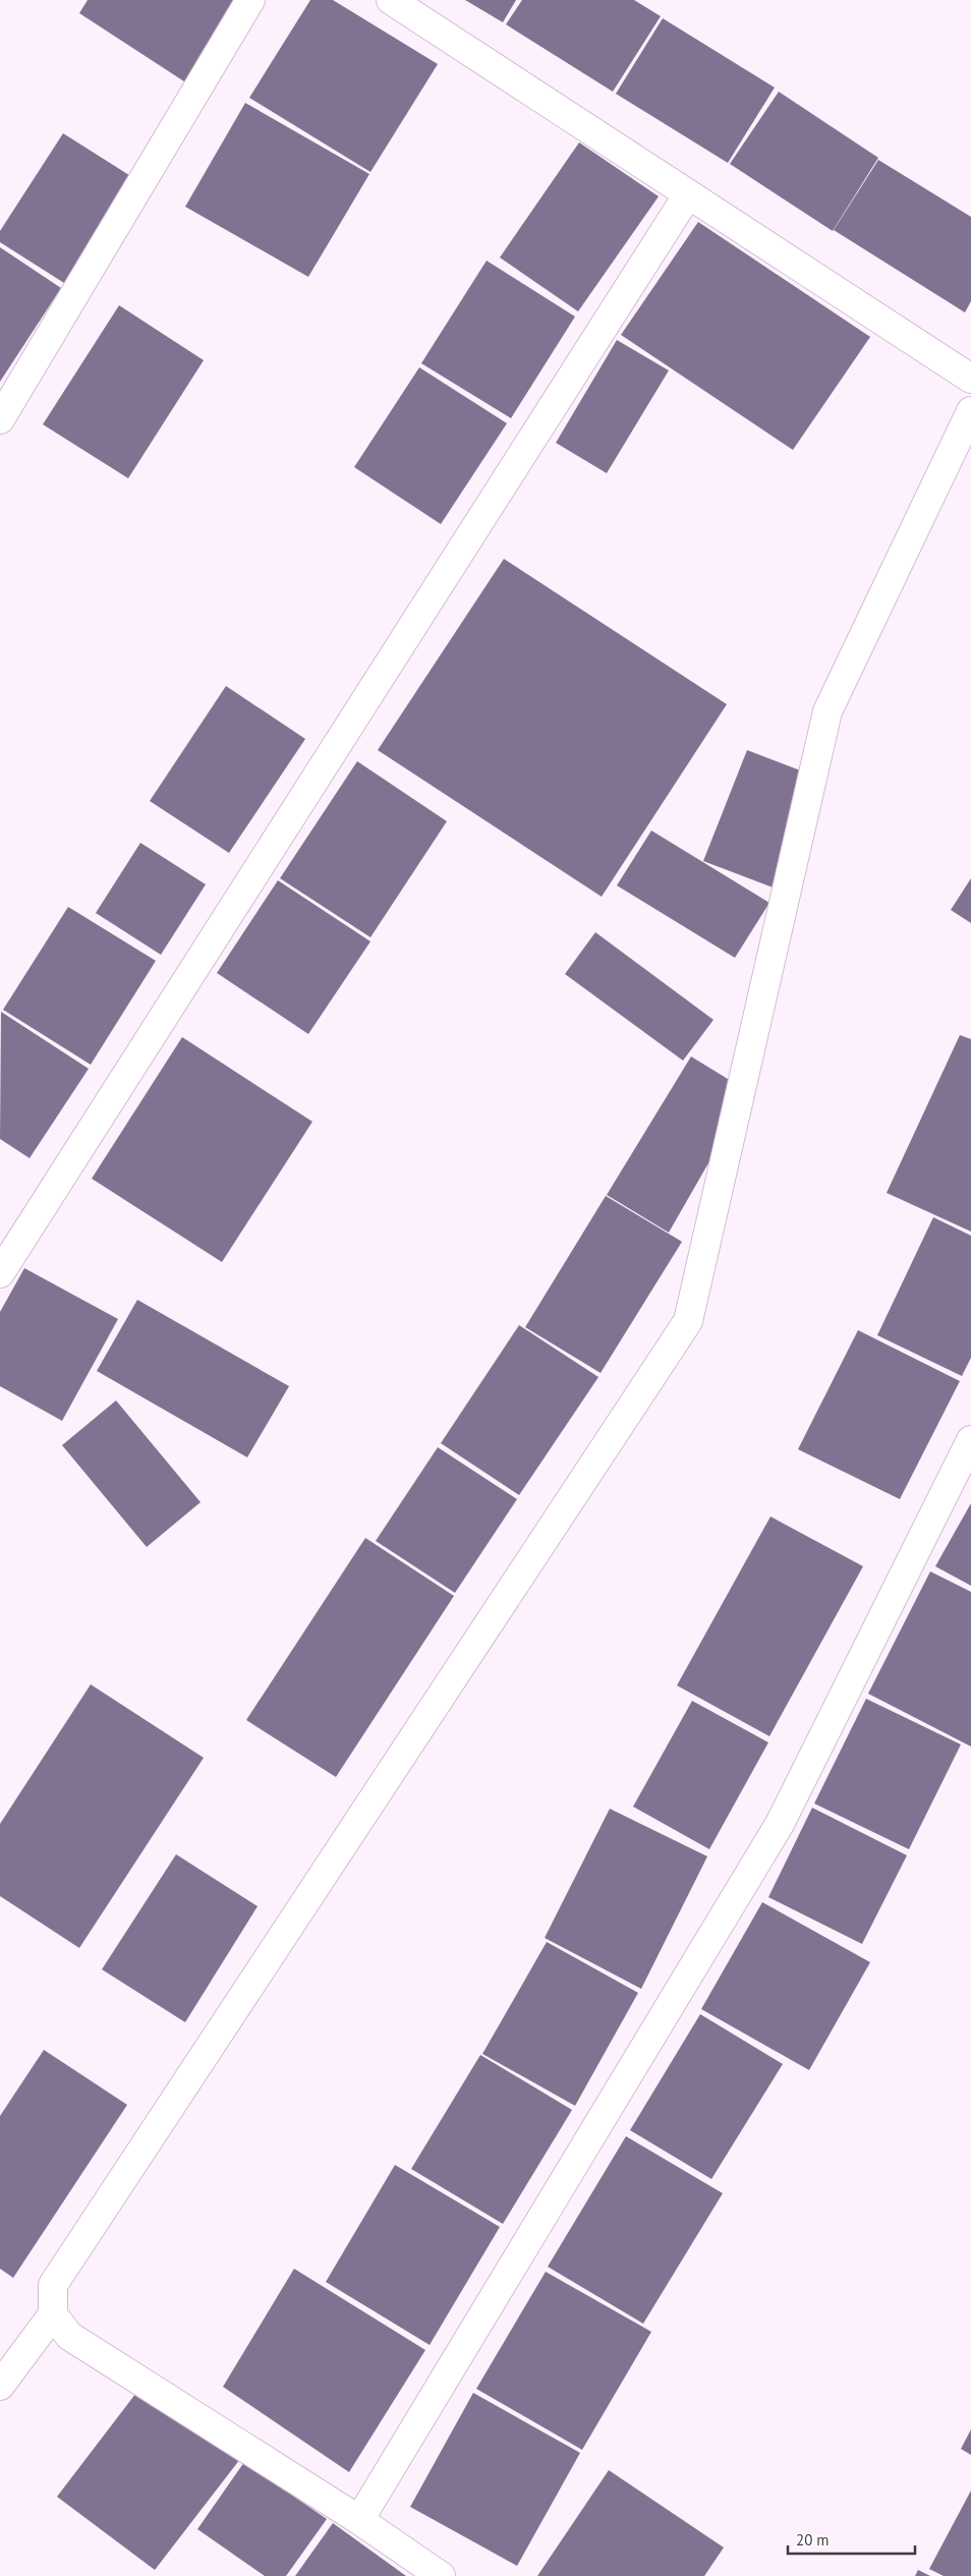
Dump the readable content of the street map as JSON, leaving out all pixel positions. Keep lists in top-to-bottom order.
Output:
{
  "scale_bar": "20 m"
}
